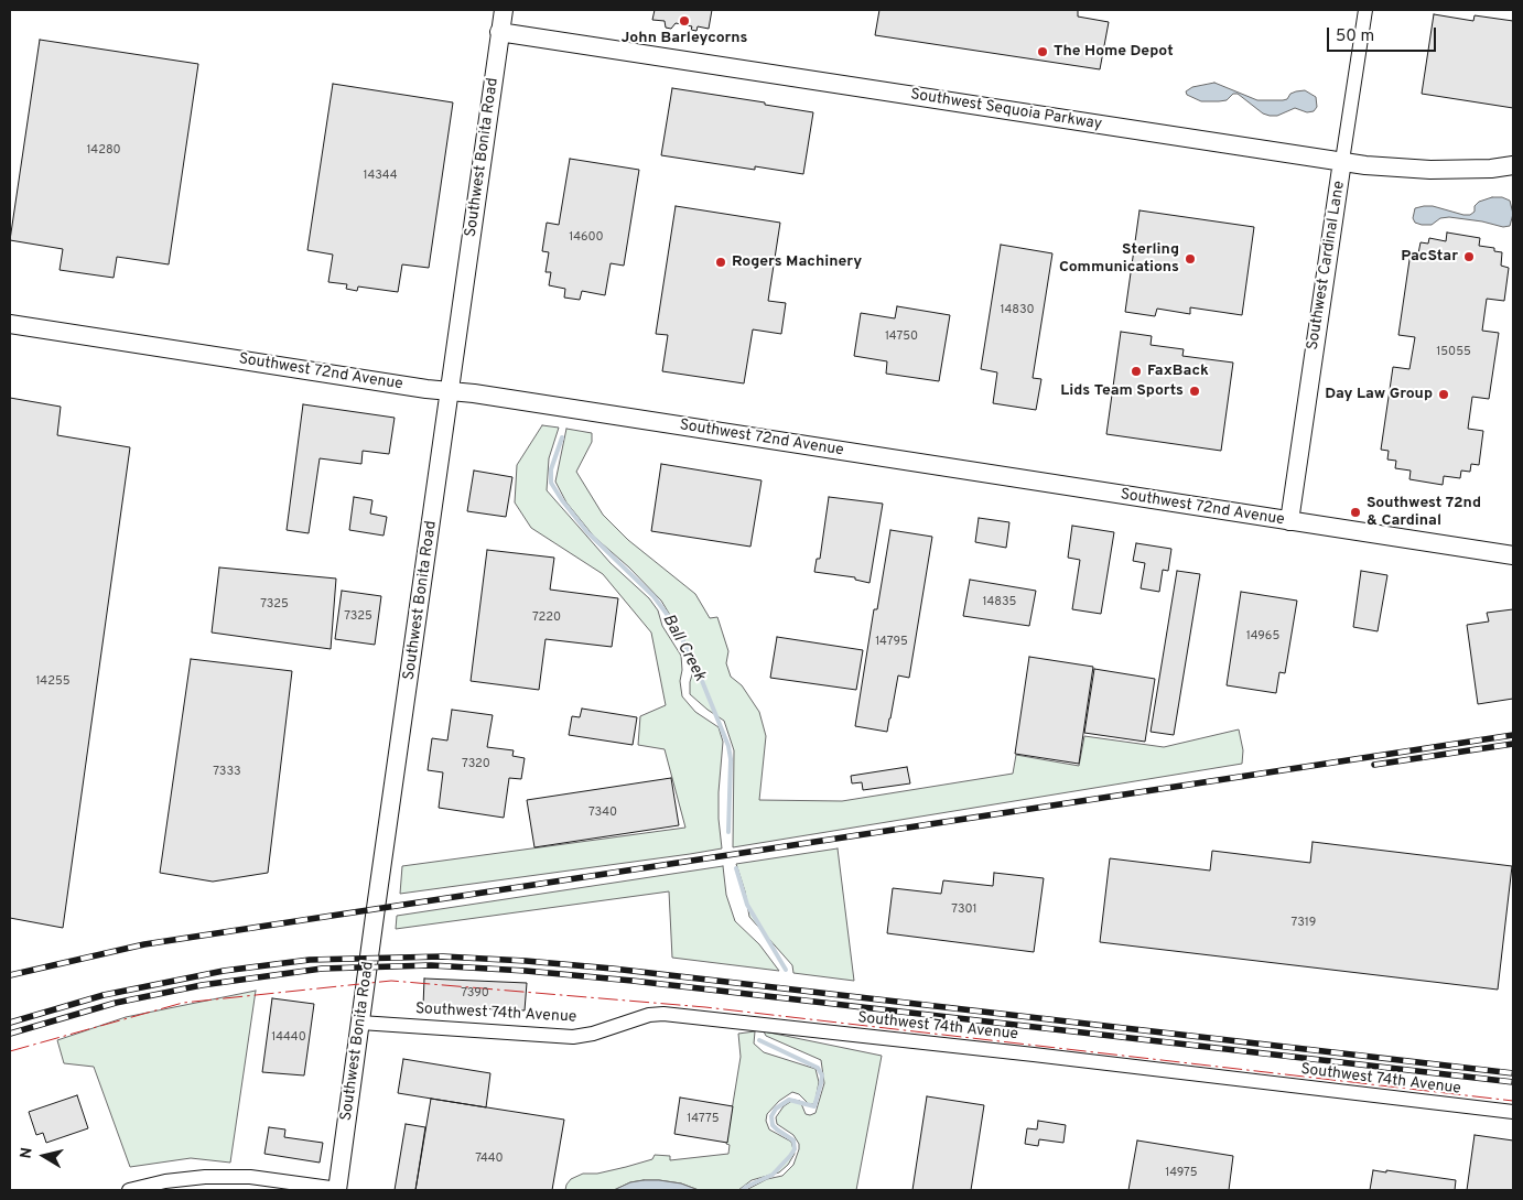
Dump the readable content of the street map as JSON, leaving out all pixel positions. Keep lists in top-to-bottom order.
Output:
{
  "streets": {
    "main road": [
      "Southwest Sequoia Parkway",
      "Southwest Bonita Road",
      "Southwest Cardinal Lane",
      "Southwest 72nd Avenue"
    ],
    "street": ["Southwest 74th Avenue"]
  },
  "crossings": [
    ["Southwest Sequoia Parkway", "Southwest Bonita Road"],
    ["Southwest Sequoia Parkway", "Southwest Cardinal Lane"],
    ["Southwest Bonita Road", "Southwest 72nd Avenue"],
    ["Southwest Bonita Road", "Southwest 74th Avenue"],
    ["Southwest Cardinal Lane", "Southwest 72nd Avenue"]
  ],
  "water": ["Ball Creek"],
  "places": [
    "John Barleycorns",
    "The Home Depot",
    "PacStar",
    "Sterling Communications",
    "Rogers Machinery",
    "FaxBack",
    "Lids Team Sports",
    "Day Law Group",
    "Southwest 72nd & Cardinal"
  ],
  "house_numbers": [
    "14280",
    "14344",
    "14600",
    "14830",
    "14750",
    "15055",
    "14835",
    "7325",
    "7325",
    "7220",
    "14965",
    "14795",
    "14255",
    "7320",
    "7333",
    "7340",
    "7301",
    "7319",
    "7390",
    "14440",
    "14775",
    "7440",
    "14975"
  ],
  "scale_bar": "50 m",
  "north": "left"
}
